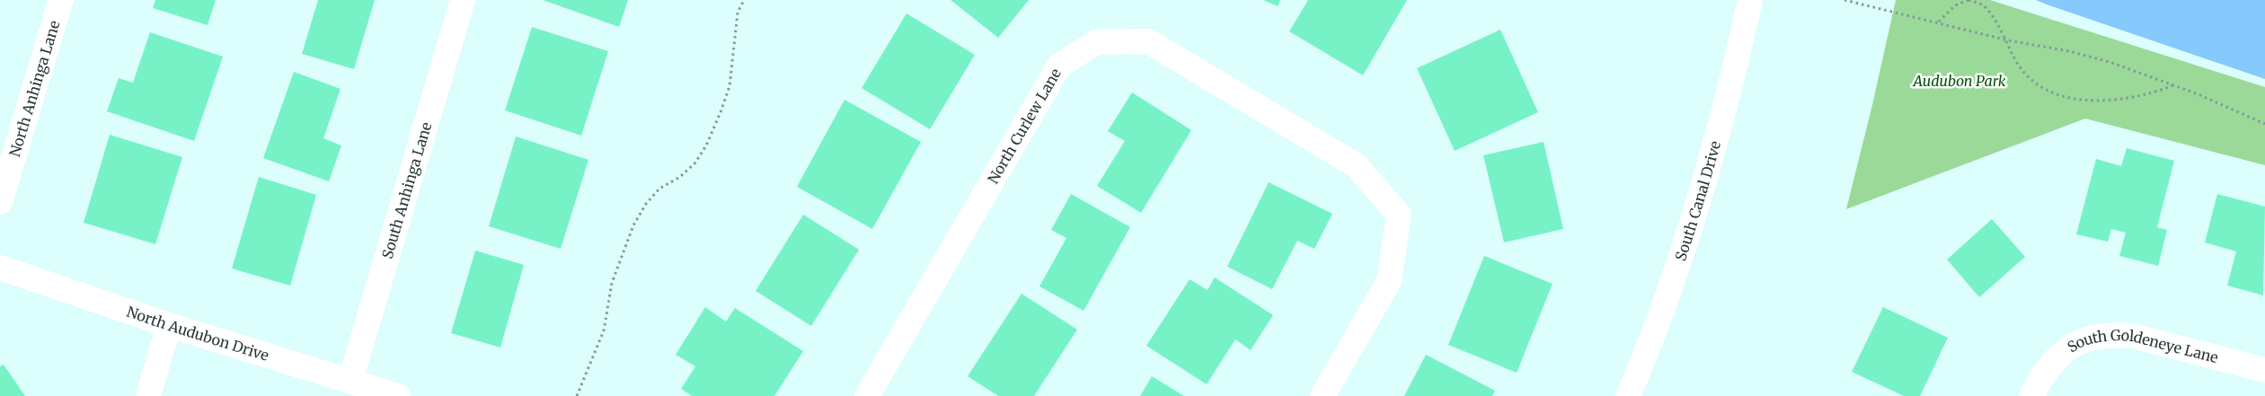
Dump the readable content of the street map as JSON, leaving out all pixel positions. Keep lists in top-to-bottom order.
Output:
{
  "streets": {
    "street": [
      "North Anhinga Lane",
      "North Curlew Lane",
      "South Anhinga Lane",
      "South Canal Drive",
      "North Audubon Drive",
      "South Goldeneye Lane"
    ]
  },
  "crossings": [
    ["South Anhinga Lane", "North Audubon Drive"]
  ],
  "parks": ["Audubon Park"]
}
